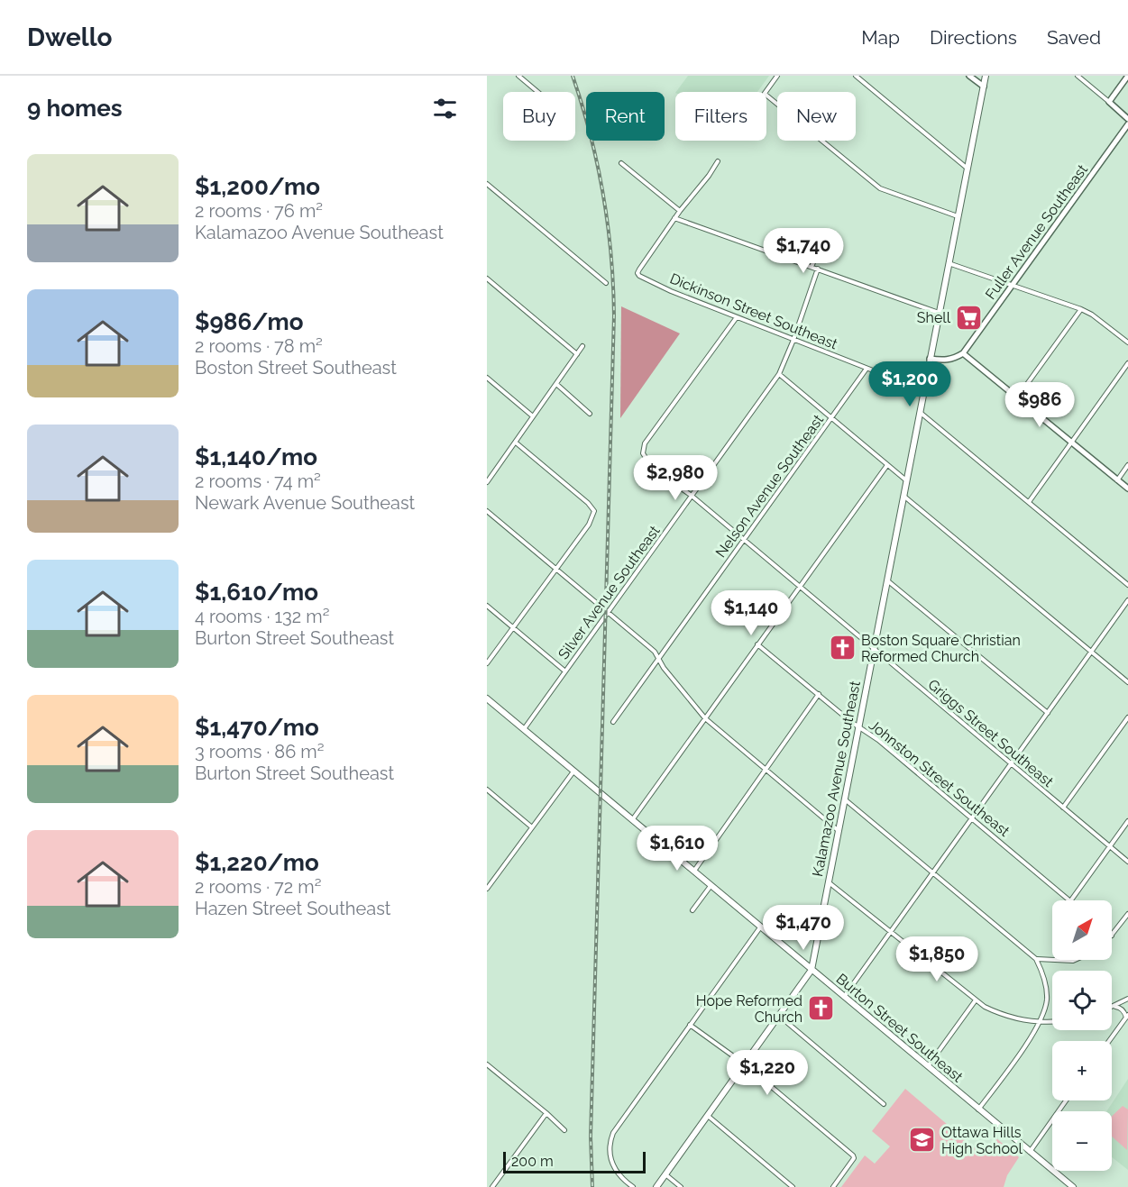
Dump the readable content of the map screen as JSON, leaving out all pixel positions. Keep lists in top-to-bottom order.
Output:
{
  "streets": {
    "main road": ["Kalamazoo Avenue Southeast", "Burton Street Southeast"],
    "street": [
      "Fuller Avenue Southeast",
      "Dickinson Street Southeast",
      "Nelson Avenue Southeast",
      "Silver Avenue Southeast",
      "Griggs Street Southeast",
      "Johnston Street Southeast"
    ]
  },
  "crossings": [
    ["Dickinson Street Southeast", "Nelson Avenue Southeast"],
    ["Dickinson Street Southeast", "Silver Avenue Southeast"],
    ["Dickinson Street Southeast", "Griggs Street Southeast"],
    ["Dickinson Street Southeast", "Kalamazoo Avenue Southeast"],
    ["Nelson Avenue Southeast", "Griggs Street Southeast"],
    ["Silver Avenue Southeast", "Griggs Street Southeast"],
    ["Silver Avenue Southeast", "Burton Street Southeast"],
    ["Griggs Street Southeast", "Kalamazoo Avenue Southeast"],
    ["Johnston Street Southeast", "Kalamazoo Avenue Southeast"],
    ["Kalamazoo Avenue Southeast", "Burton Street Southeast"]
  ],
  "places": {
    "supermarket": ["Shell"],
    "church": ["Boston Square Christian Reformed Church", "Hope Reformed Church"],
    "school or university": ["Ottawa Hills High School"]
  },
  "scale_bar": "200 m",
  "north": "top right",
  "page": {
    "header": "Dwello",
    "nav": ["Map", "Directions", "Saved"],
    "heading": "9 homes",
    "chip": [
      "Buy",
      "Rent",
      "Filters",
      "New"
    ],
    "list": [
      {
        "name": "$1,200/mo",
        "note": "2 rooms · 76 m² · Kalamazoo Avenue Southeast"
      },
      {
        "name": "$986/mo",
        "note": "2 rooms · 78 m² · Boston Street Southeast"
      },
      {
        "name": "$1,140/mo",
        "note": "2 rooms · 74 m² · Newark Avenue Southeast"
      },
      {
        "name": "$1,610/mo",
        "note": "4 rooms · 132 m² · Burton Street Southeast"
      },
      {
        "name": "$1,470/mo",
        "note": "3 rooms · 86 m² · Burton Street Southeast"
      },
      {
        "name": "$1,220/mo",
        "note": "2 rooms · 72 m² · Hazen Street Southeast"
      }
    ],
    "price": [
      "$1,740",
      "$1,200",
      "$986",
      "$2,980",
      "$1,140",
      "$1,610",
      "$1,470",
      "$1,850",
      "$1,220"
    ],
    "map_buttons": ["+", "−"],
    "scale": "200 m"
  }
}
